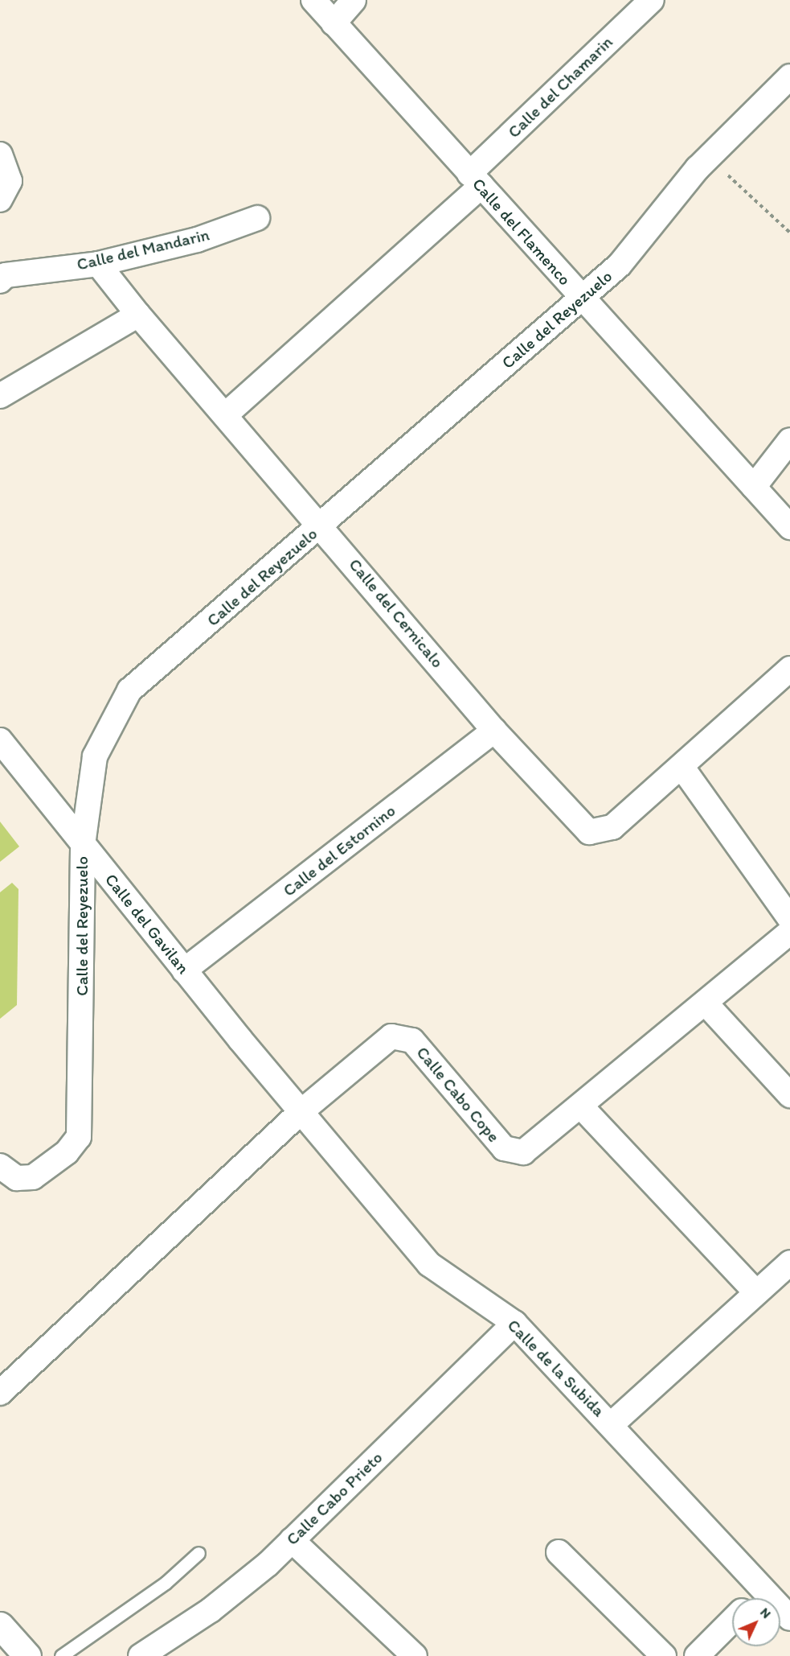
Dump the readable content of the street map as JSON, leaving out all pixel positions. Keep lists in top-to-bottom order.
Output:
{
  "streets": {
    "street": [
      "Calle del Chamarin",
      "Calle del Flamenco",
      "Calle del Mandarin",
      "Calle del Reyezuelo",
      "Calle del Cernicalo",
      "Calle del Estornino",
      "Calle del Gavilan",
      "Calle Cabo Cope",
      "Calle de la Subida",
      "Calle Cabo Prieto"
    ]
  },
  "crossings": [
    ["Calle del Chamarin", "Calle del Flamenco"],
    ["Calle del Chamarin", "Calle del Cernicalo"],
    ["Calle del Flamenco", "Calle del Reyezuelo"],
    ["Calle del Mandarin", "Calle del Cernicalo"],
    ["Calle del Reyezuelo", "Calle del Cernicalo"],
    ["Calle del Reyezuelo", "Calle del Gavilan"],
    ["Calle del Cernicalo", "Calle del Estornino"],
    ["Calle del Estornino", "Calle del Gavilan"],
    ["Calle del Gavilan", "Calle de la Subida"],
    ["Calle Cabo Cope", "Calle de la Subida"],
    ["Calle de la Subida", "Calle Cabo Prieto"]
  ],
  "north": "top right"
}
